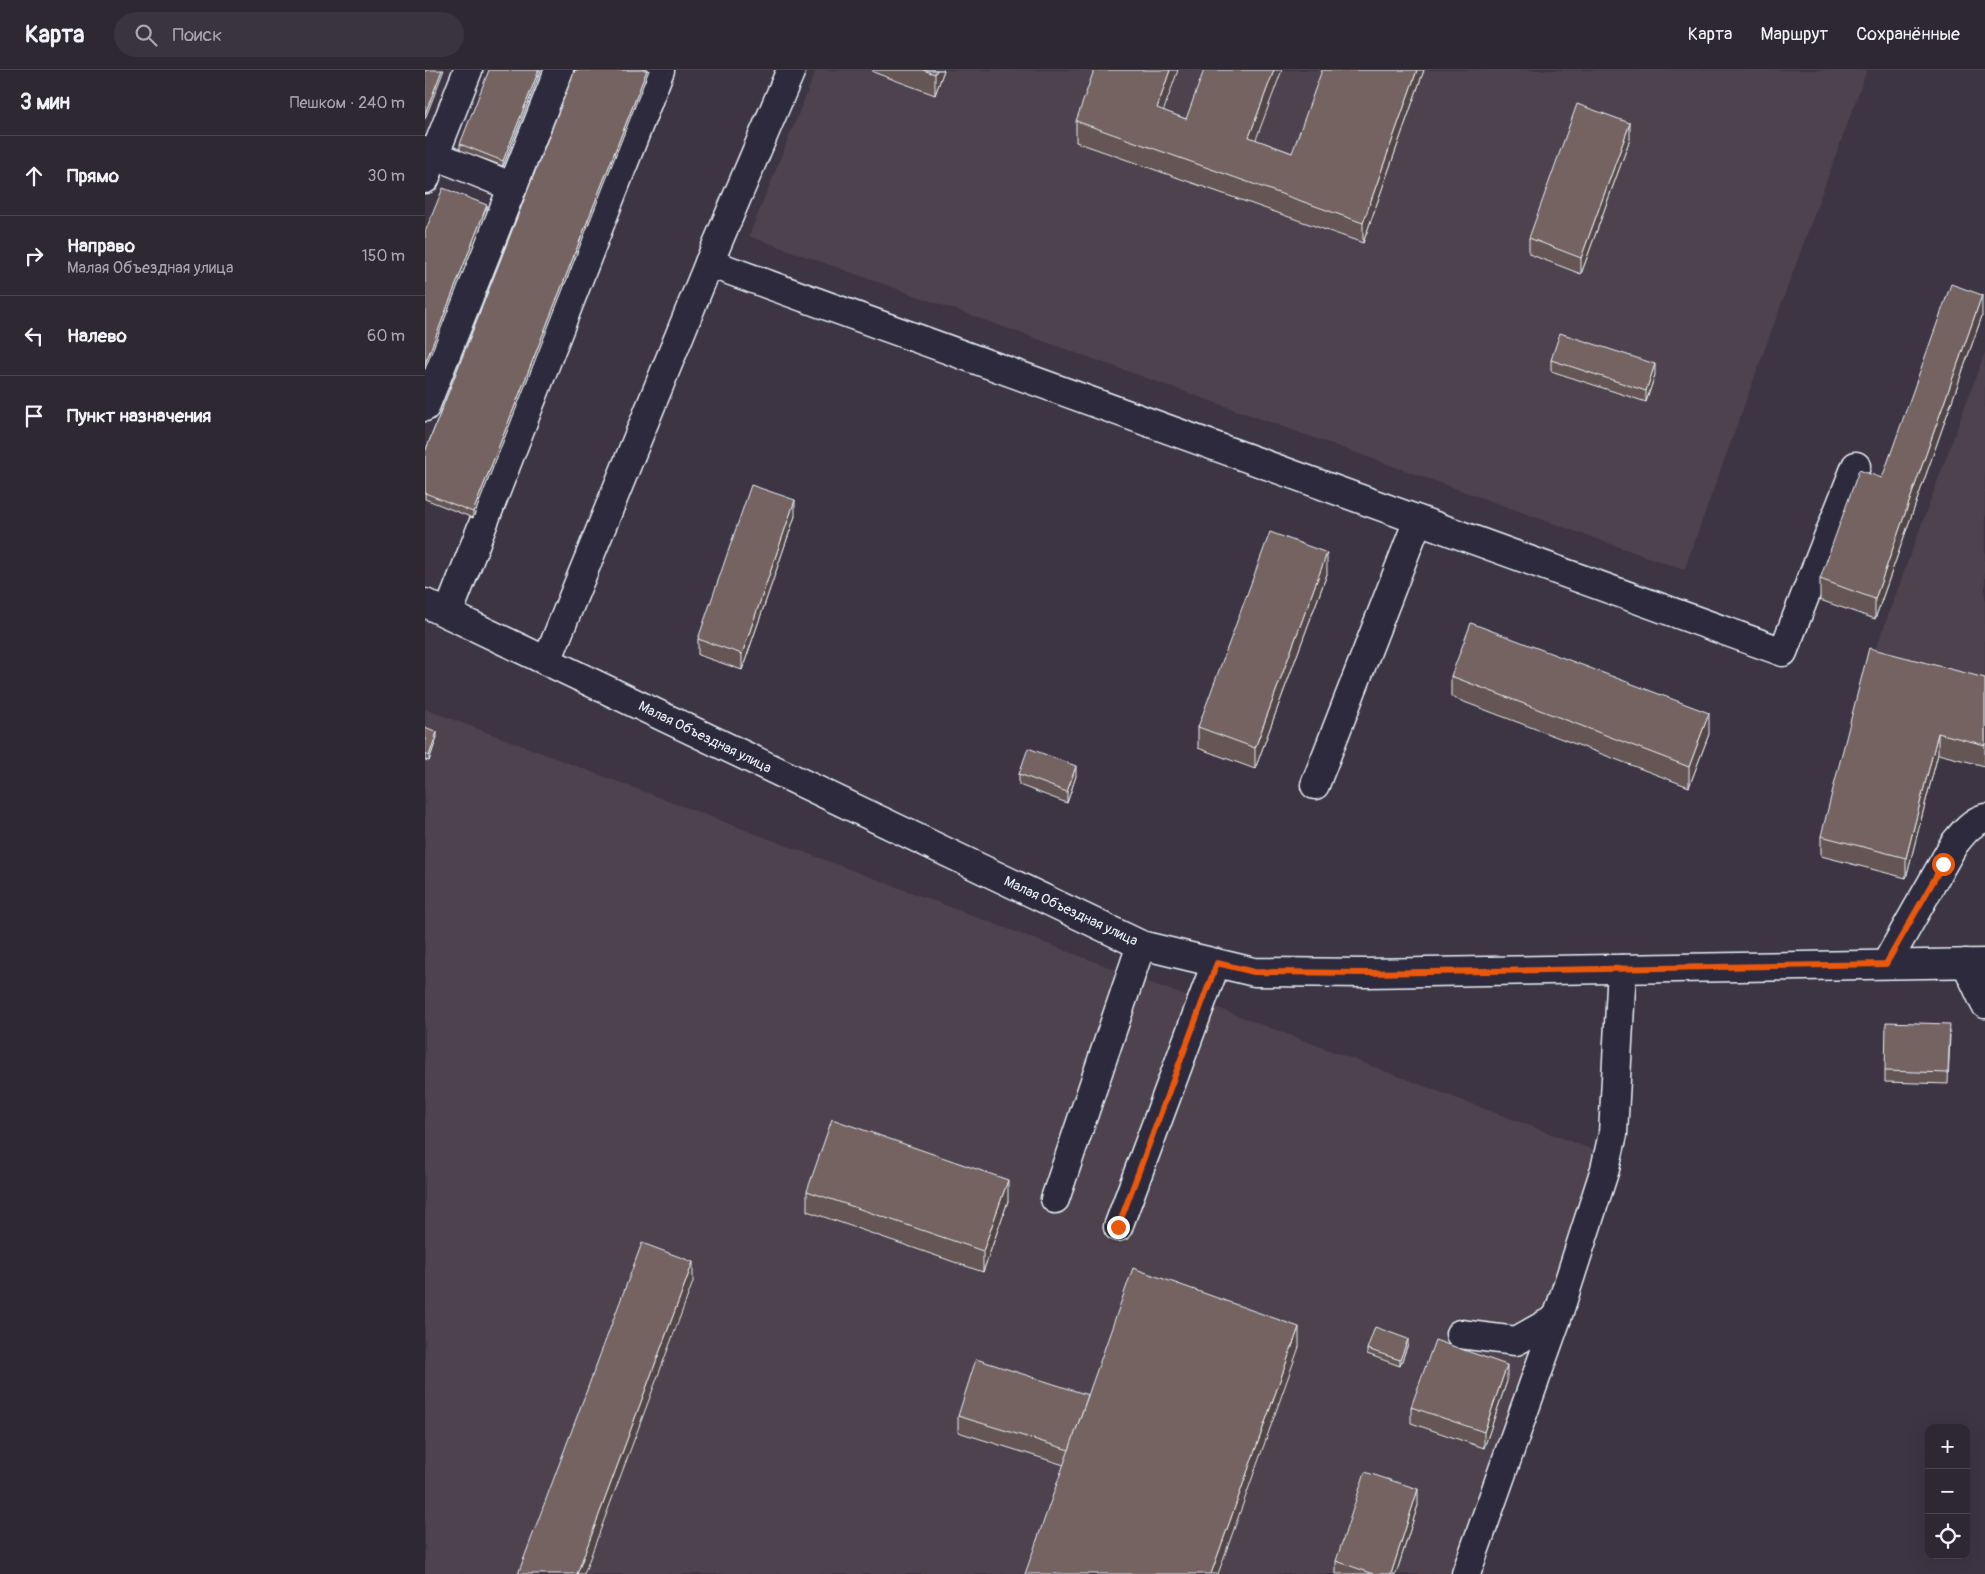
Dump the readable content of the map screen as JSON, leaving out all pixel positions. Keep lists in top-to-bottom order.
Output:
{
  "streets": {
    "street": ["Малая Объездная улица"]
  },
  "page": {
    "header": "Карта",
    "search": "Поиск",
    "nav": ["Карта", "Маршрут", "Сохранённые"],
    "heading": ["3 мин", "Пешком · 240 m"],
    "list": [
      ["Прямо", "30 m"],
      ["Направо", "Малая Объездная улица", "150 m"],
      ["Налево", "60 m"],
      "Пункт назначения"
    ],
    "map_buttons": ["+", "−"]
  }
}
